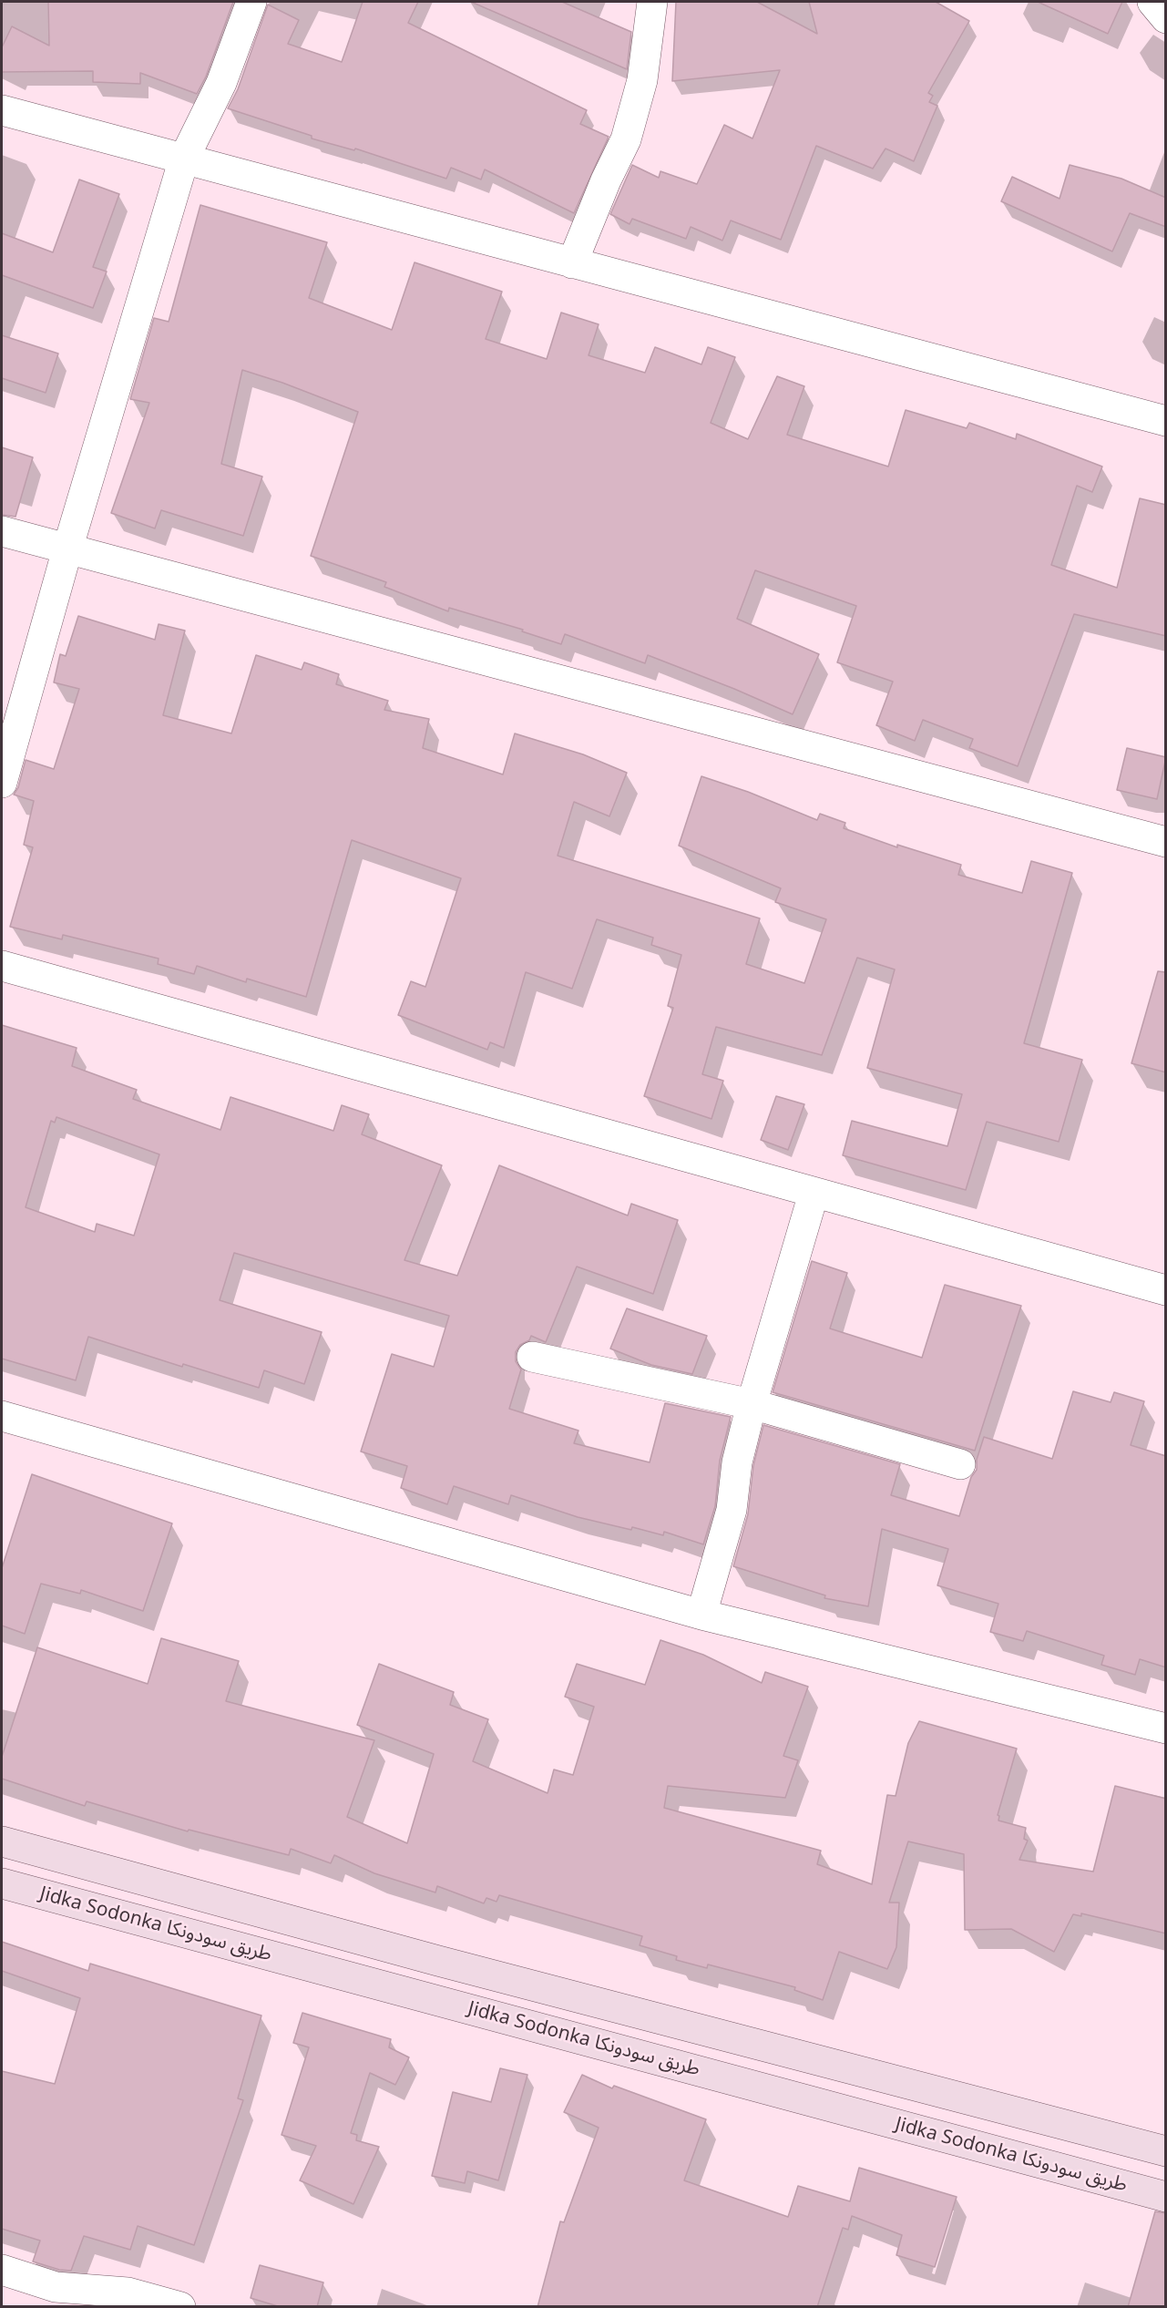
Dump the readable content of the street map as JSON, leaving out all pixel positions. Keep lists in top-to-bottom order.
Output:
{
  "streets": {
    "main road": ["Jidka Sodonka طريق سودونكا"]
  }
}
